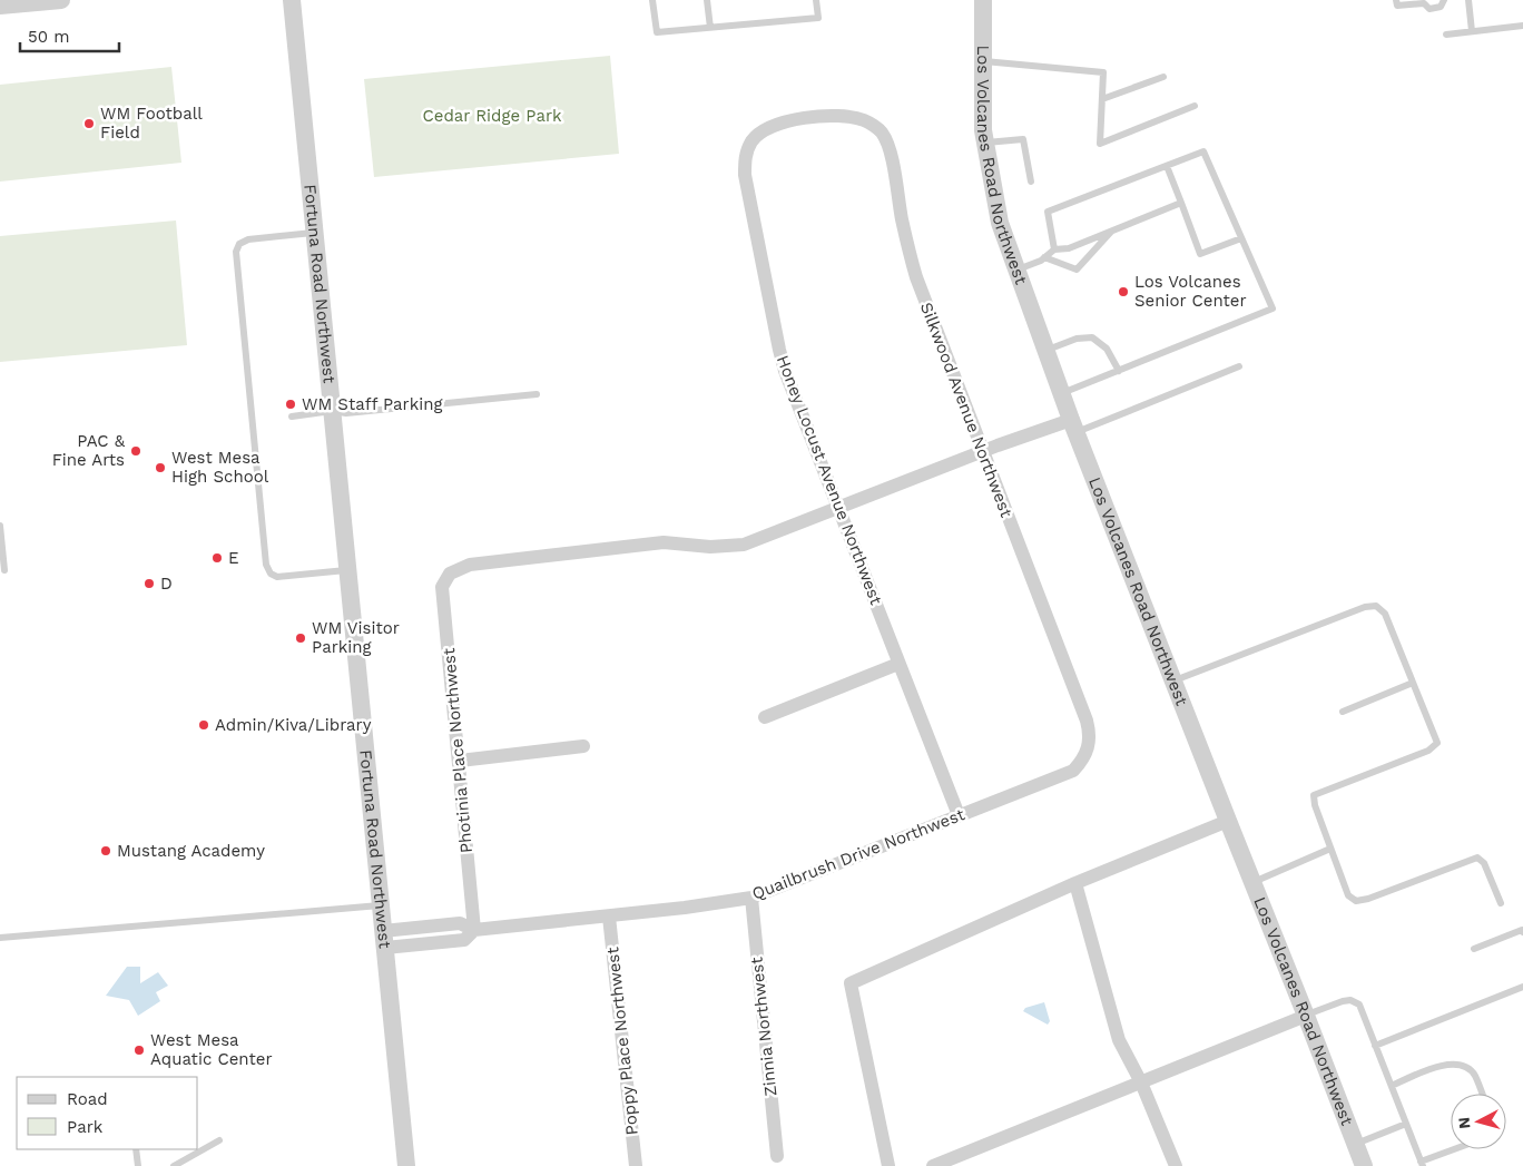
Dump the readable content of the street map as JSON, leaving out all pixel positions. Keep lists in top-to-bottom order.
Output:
{
  "streets": {
    "street": [
      "Los Volcanes Road Northwest",
      "Fortuna Road Northwest",
      "Silkwood Avenue Northwest",
      "Honey Locust Avenue Northwest",
      "Photinia Place Northwest",
      "Quailbrush Drive Northwest",
      "Zinnia Northwest",
      "Poppy Place Northwest"
    ]
  },
  "crossings": [
    ["Fortuna Road Northwest", "Quailbrush Drive Northwest"],
    ["Silkwood Avenue Northwest", "Honey Locust Avenue Northwest"],
    ["Silkwood Avenue Northwest", "Quailbrush Drive Northwest"],
    ["Honey Locust Avenue Northwest", "Photinia Place Northwest"],
    ["Honey Locust Avenue Northwest", "Quailbrush Drive Northwest"],
    ["Photinia Place Northwest", "Quailbrush Drive Northwest"],
    ["Quailbrush Drive Northwest", "Zinnia Northwest"],
    ["Quailbrush Drive Northwest", "Poppy Place Northwest"]
  ],
  "parks": ["Cedar Ridge Park"],
  "places": [
    "WM Football Field",
    "Los Volcanes Senior Center",
    "WM Staff Parking",
    "PAC & Fine Arts",
    "West Mesa High School",
    "E",
    "D",
    "WM Visitor Parking",
    "Admin/Kiva/Library",
    "Mustang Academy",
    "West Mesa Aquatic Center"
  ],
  "legend": ["Road", "Park"],
  "scale_bar": "50 m",
  "north": "left"
}
